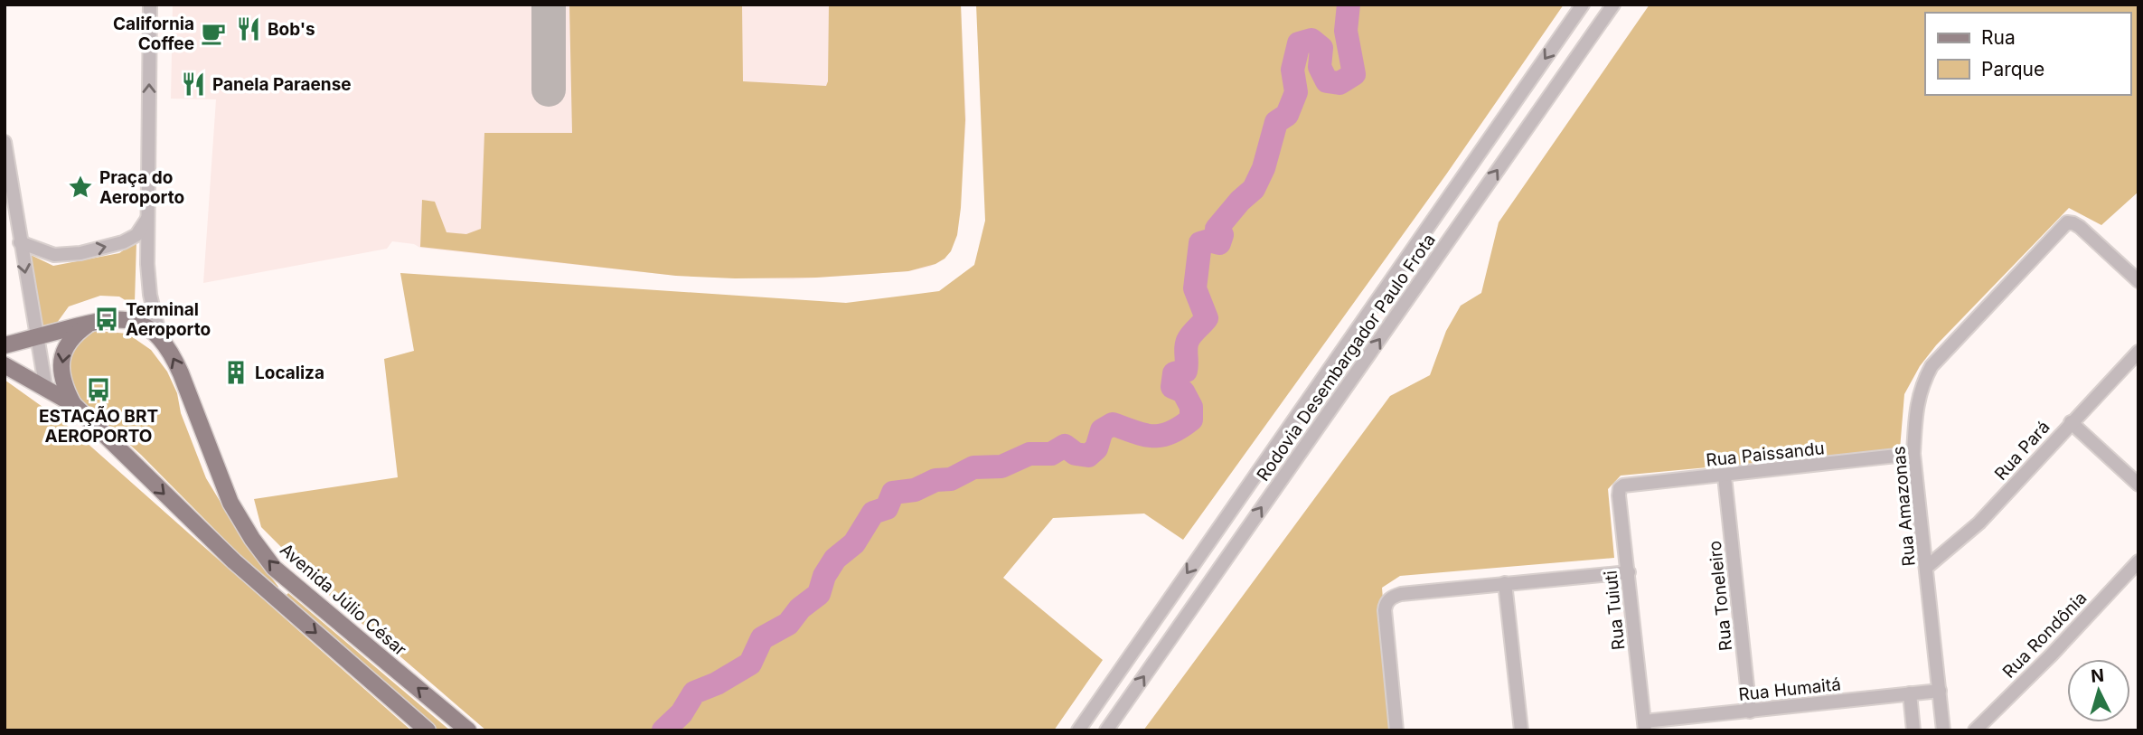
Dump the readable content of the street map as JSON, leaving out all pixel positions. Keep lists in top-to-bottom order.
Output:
{
  "streets": {
    "main road": ["Avenida Júlio César"],
    "street": [
      "Rodovia Desembargador Paulo Frota",
      "Rua Pará",
      "Rua Paissandu",
      "Rua Amazonas",
      "Rua Toneleiro",
      "Rua Tuiuti",
      "Rua Rondônia",
      "Rua Humaitá"
    ]
  },
  "crossings": [
    ["Rua Pará", "Rua Amazonas"],
    ["Rua Paissandu", "Rua Amazonas"],
    ["Rua Paissandu", "Rua Toneleiro"],
    ["Rua Paissandu", "Rua Tuiuti"],
    ["Rua Amazonas", "Rua Humaitá"],
    ["Rua Toneleiro", "Rua Humaitá"],
    ["Rua Tuiuti", "Rua Humaitá"]
  ],
  "one_way": ["Avenida Júlio César"],
  "places": {
    "restaurant": ["Bob's", "Panela Paraense"],
    "cafe": ["California Coffee"],
    "place": ["Praça do Aeroporto"],
    "bus stop": ["Terminal Aeroporto", "ESTAÇÃO BRT AEROPORTO"],
    "building": ["Localiza"]
  },
  "legend": ["Rua", "Parque"],
  "north": "top"
}
